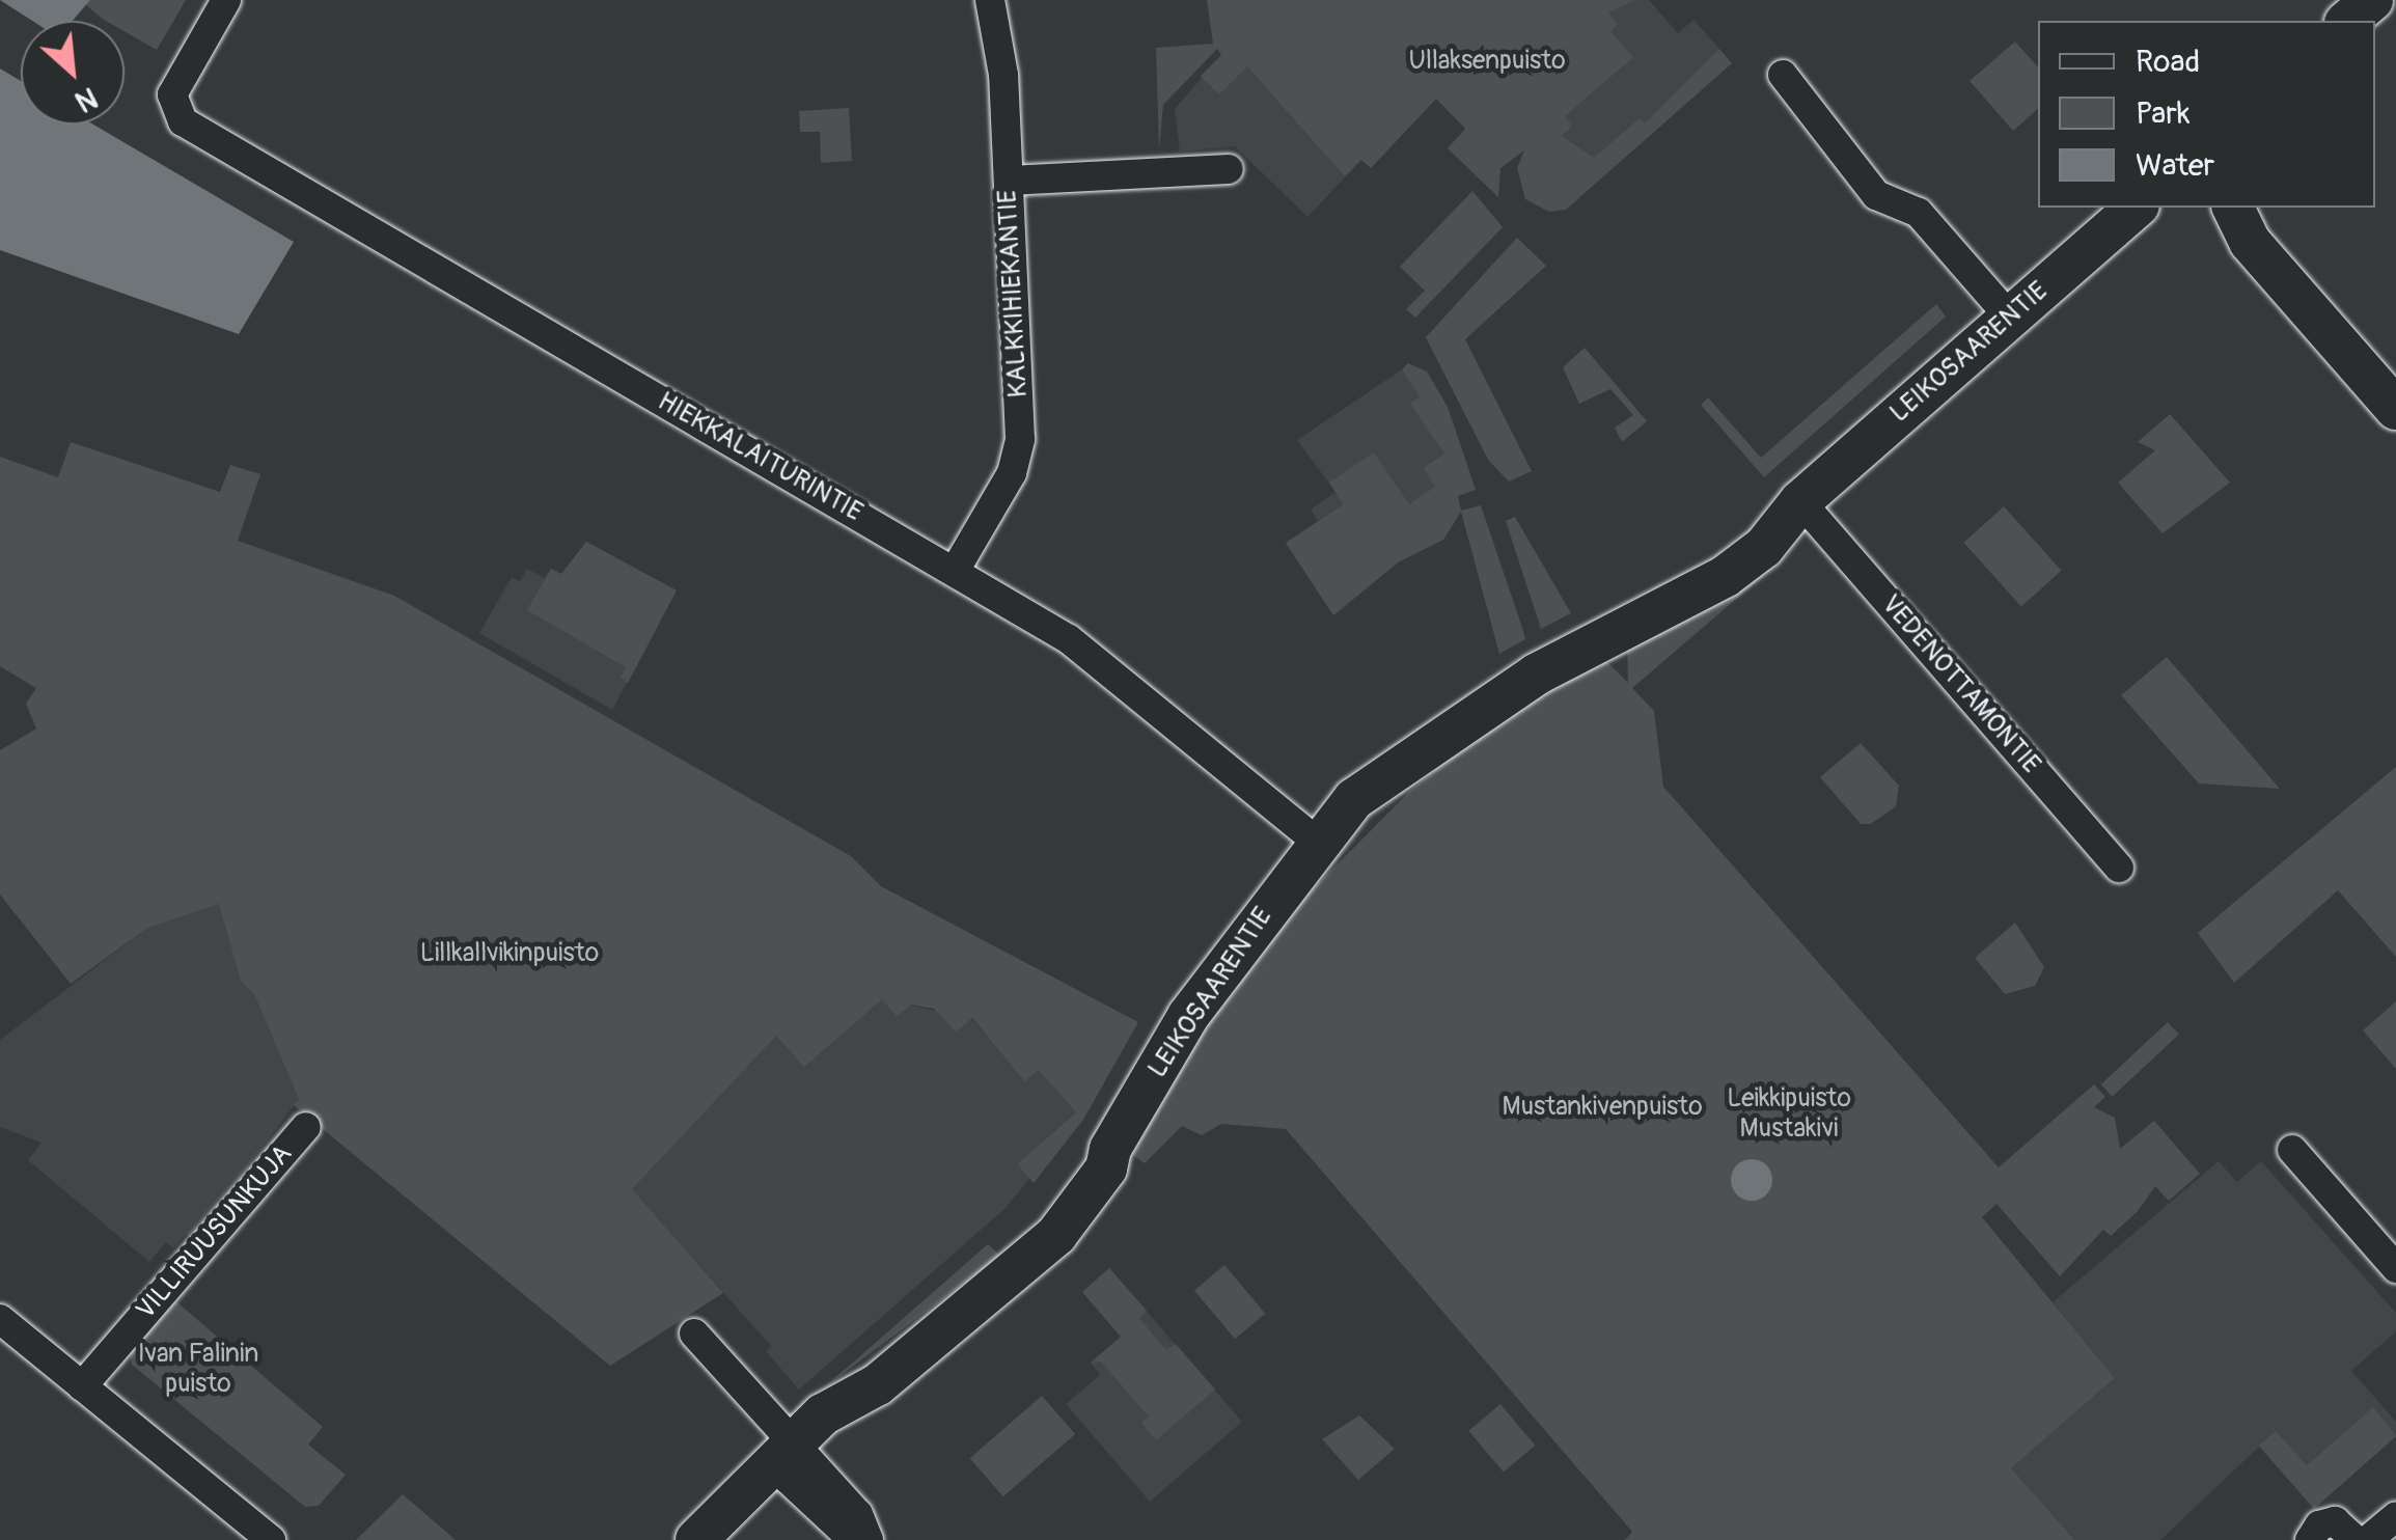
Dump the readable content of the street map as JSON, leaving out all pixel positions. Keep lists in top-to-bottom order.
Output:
{
  "streets": {
    "street": [
      "KALKKIHIEKANTIE",
      "LEIKOSAARENTIE",
      "HIEKKALAITURINTIE",
      "VEDENOTTAMONTIE",
      "VILLIRUUSUNKUJA"
    ]
  },
  "crossings": [
    ["KALKKIHIEKANTIE", "HIEKKALAITURINTIE"],
    ["LEIKOSAARENTIE", "HIEKKALAITURINTIE"],
    ["LEIKOSAARENTIE", "VEDENOTTAMONTIE"]
  ],
  "parks": [
    "Ullaksenpuisto",
    "Lillkallvikinpuisto",
    "Leikkipuisto Mustakivi",
    "Mustankivenpuisto",
    "Ivan Falinin puisto"
  ],
  "legend": ["Road", "Park", "Water"],
  "north": "bottom right"
}
